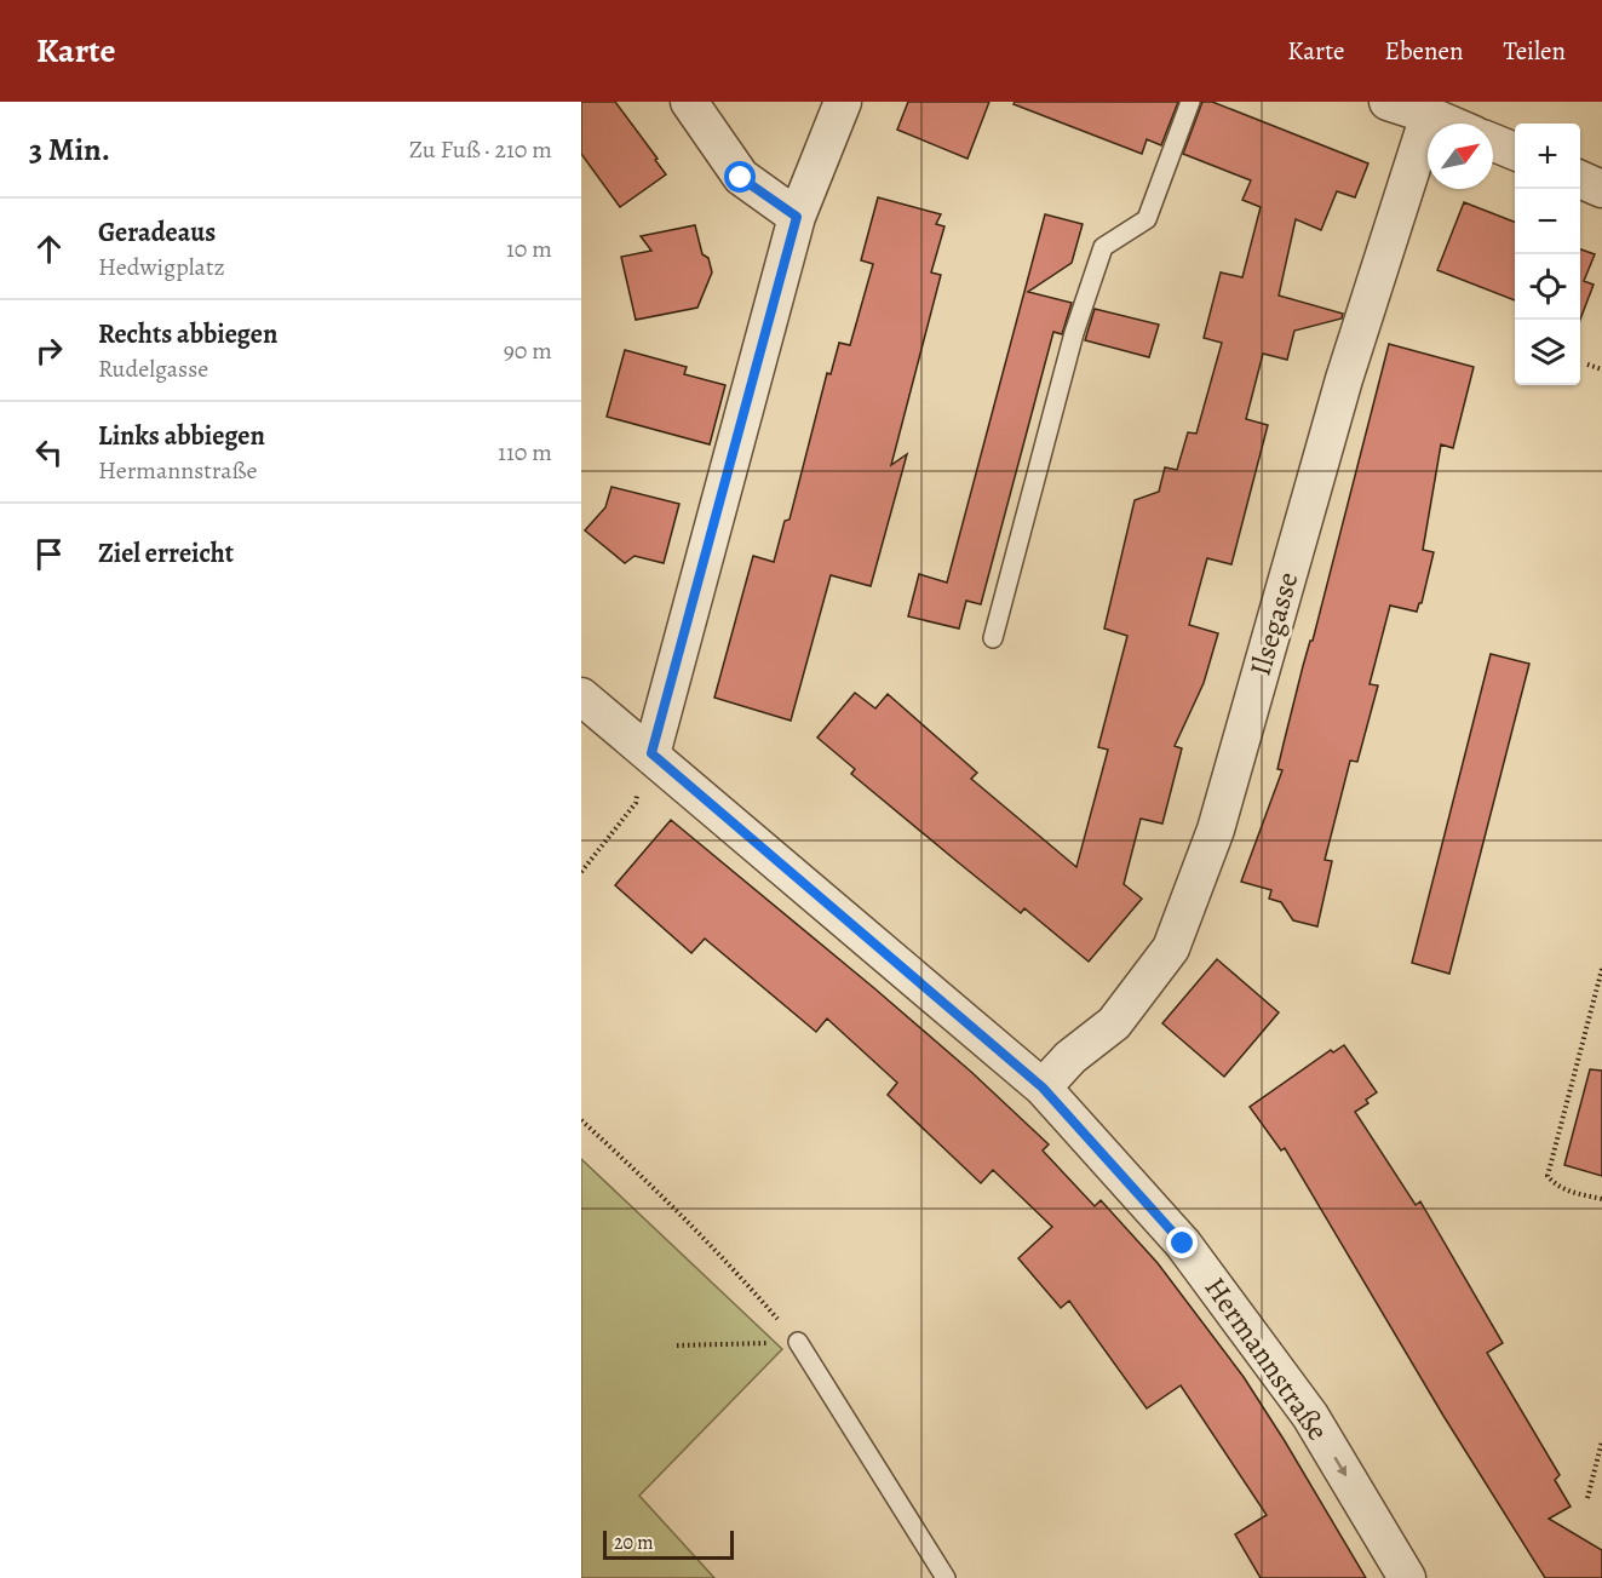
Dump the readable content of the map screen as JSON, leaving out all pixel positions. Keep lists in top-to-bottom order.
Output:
{
  "streets": {
    "street": ["Ilsegasse", "Hermannstraße"]
  },
  "crossings": [
    ["Ilsegasse", "Hermannstraße"]
  ],
  "one_way": ["Hermannstraße"],
  "scale_bar": "20 m",
  "north": "top right",
  "page": {
    "header": "Karte",
    "nav": ["Karte", "Ebenen", "Teilen"],
    "heading": ["3 Min.", "Zu Fuß · 210 m"],
    "map_buttons": ["+", "−"],
    "list": [
      ["Geradeaus", "Hedwigplatz", "10 m"],
      ["Rechts abbiegen", "Rudelgasse", "90 m"],
      ["Links abbiegen", "Hermannstraße", "110 m"],
      "Ziel erreicht"
    ],
    "scale": "20 m"
  }
}
